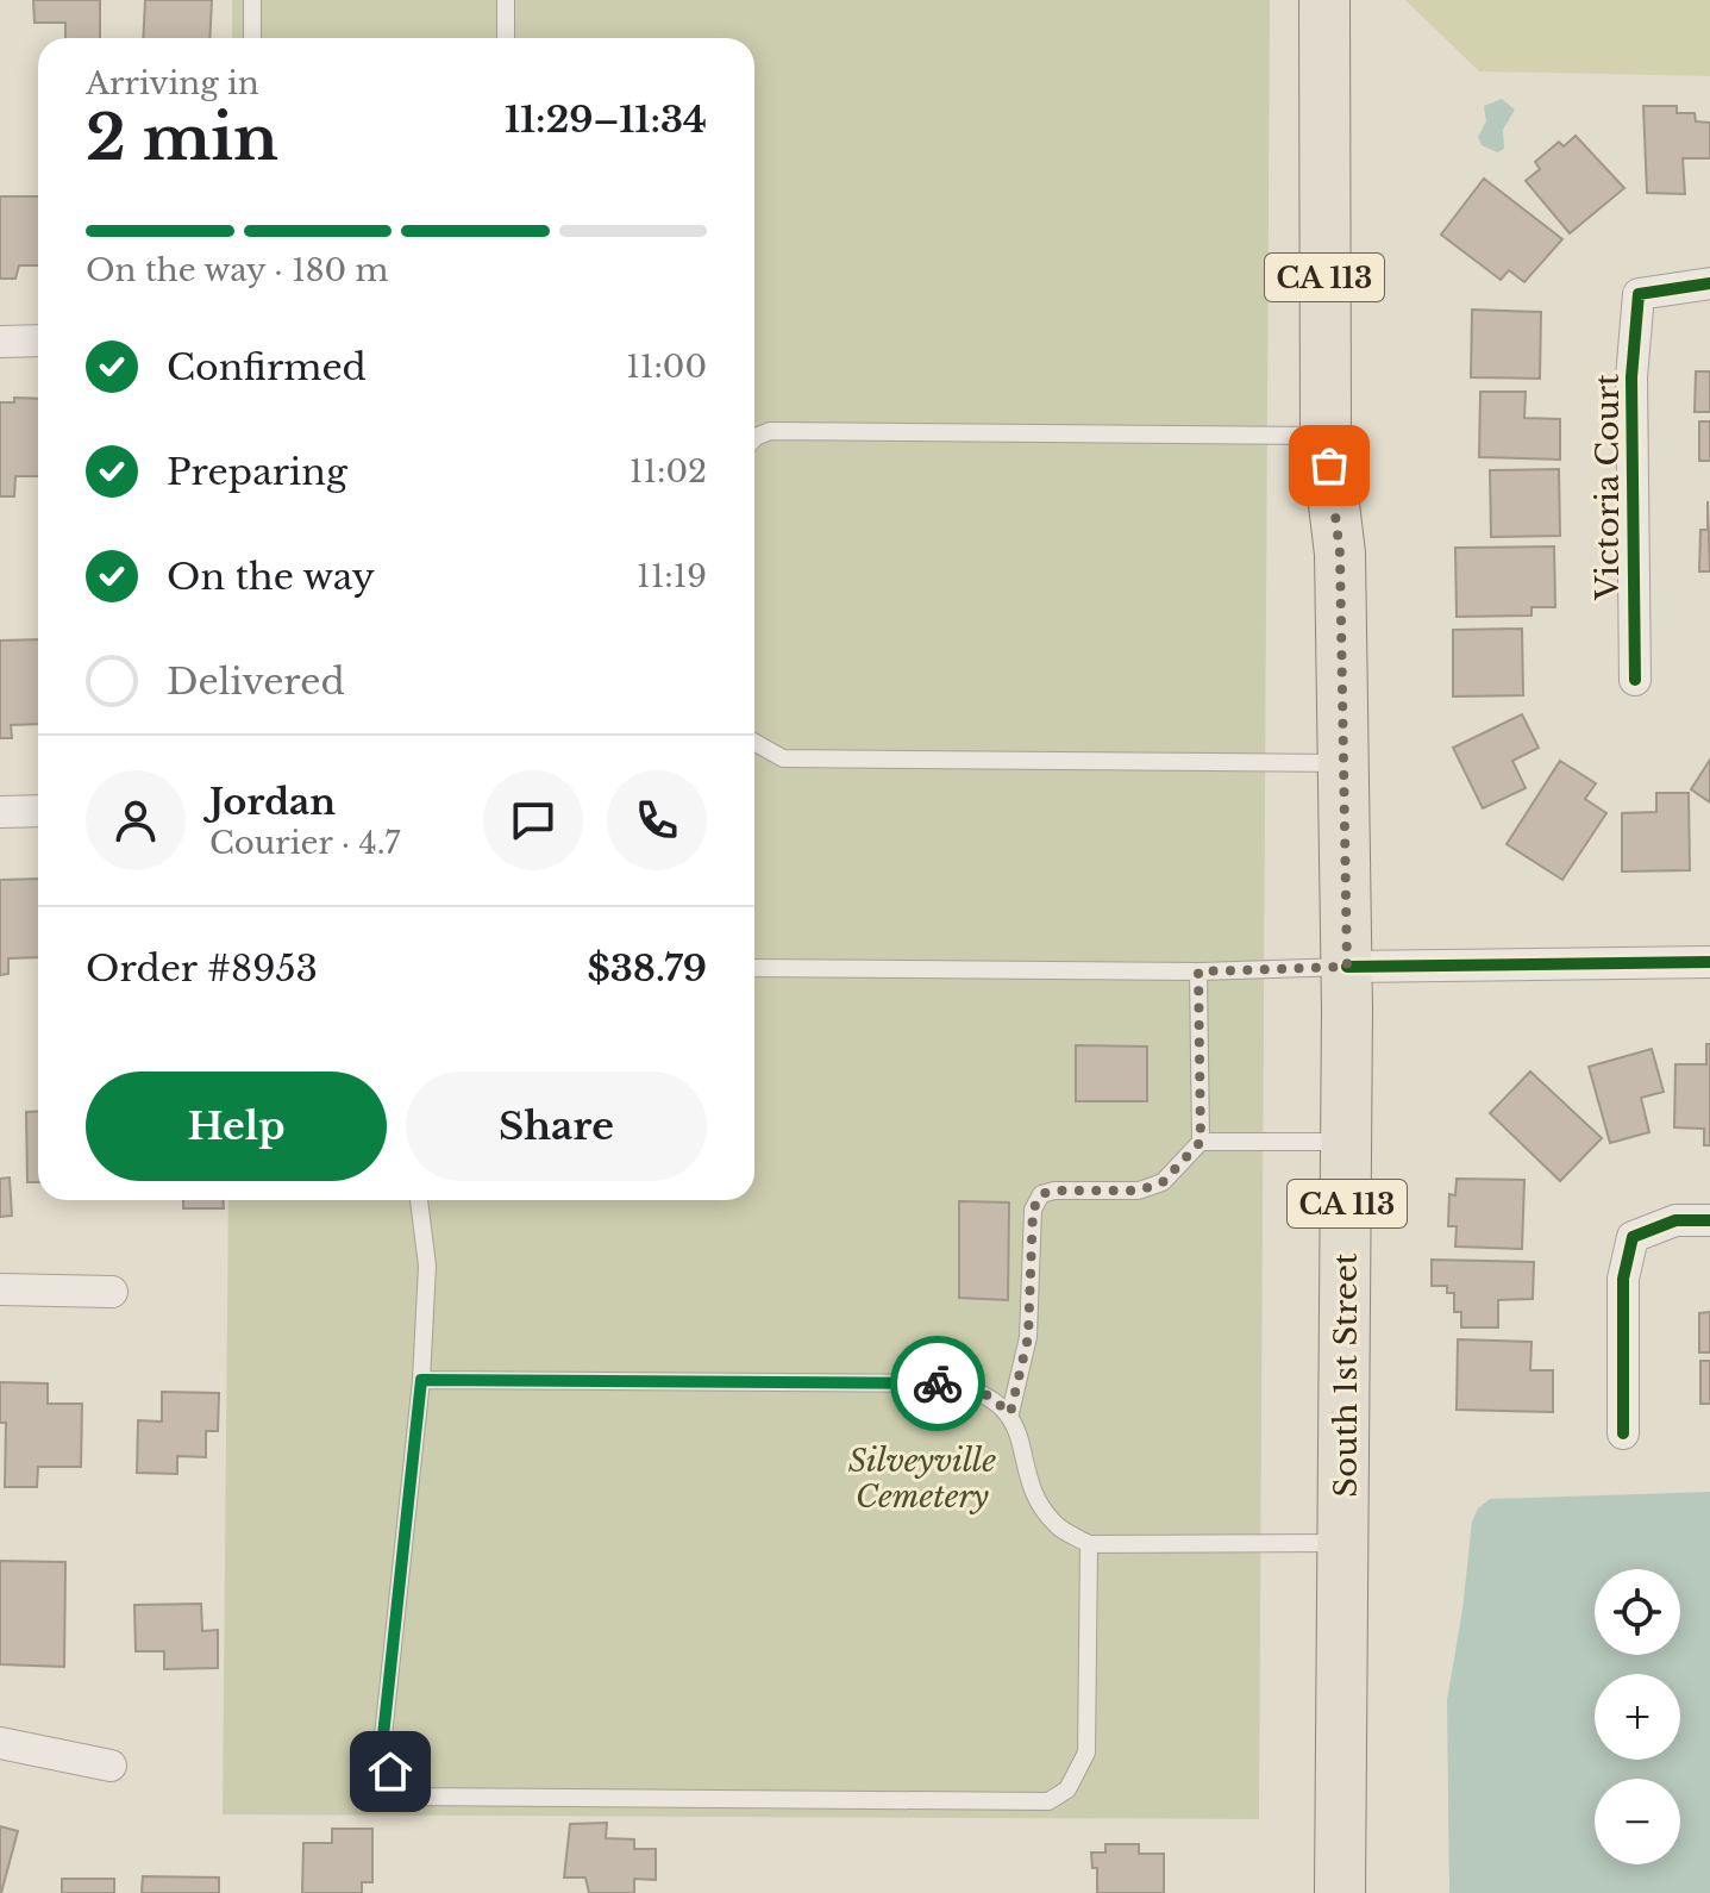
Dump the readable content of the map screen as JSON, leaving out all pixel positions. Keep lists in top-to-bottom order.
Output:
{
  "streets": {
    "main road": ["CA 113", "South 1st Street"],
    "street": ["Victoria Court"]
  },
  "parks": ["Silveyville Cemetery"],
  "page": {
    "heading": ["2 min", "Arriving in", "11:29–11:34"],
    "panel": [
      "Jordan",
      "Courier · 4.7",
      "Order #8953",
      "$38.79"
    ],
    "bar": "On the way · 180 m",
    "list": [
      ["Confirmed", "11:00"],
      ["Preparing", "11:02"],
      ["On the way", "11:19"],
      "Delivered"
    ],
    "buttons": ["Help", "Share"],
    "map_buttons": ["+", "−"]
  }
}
